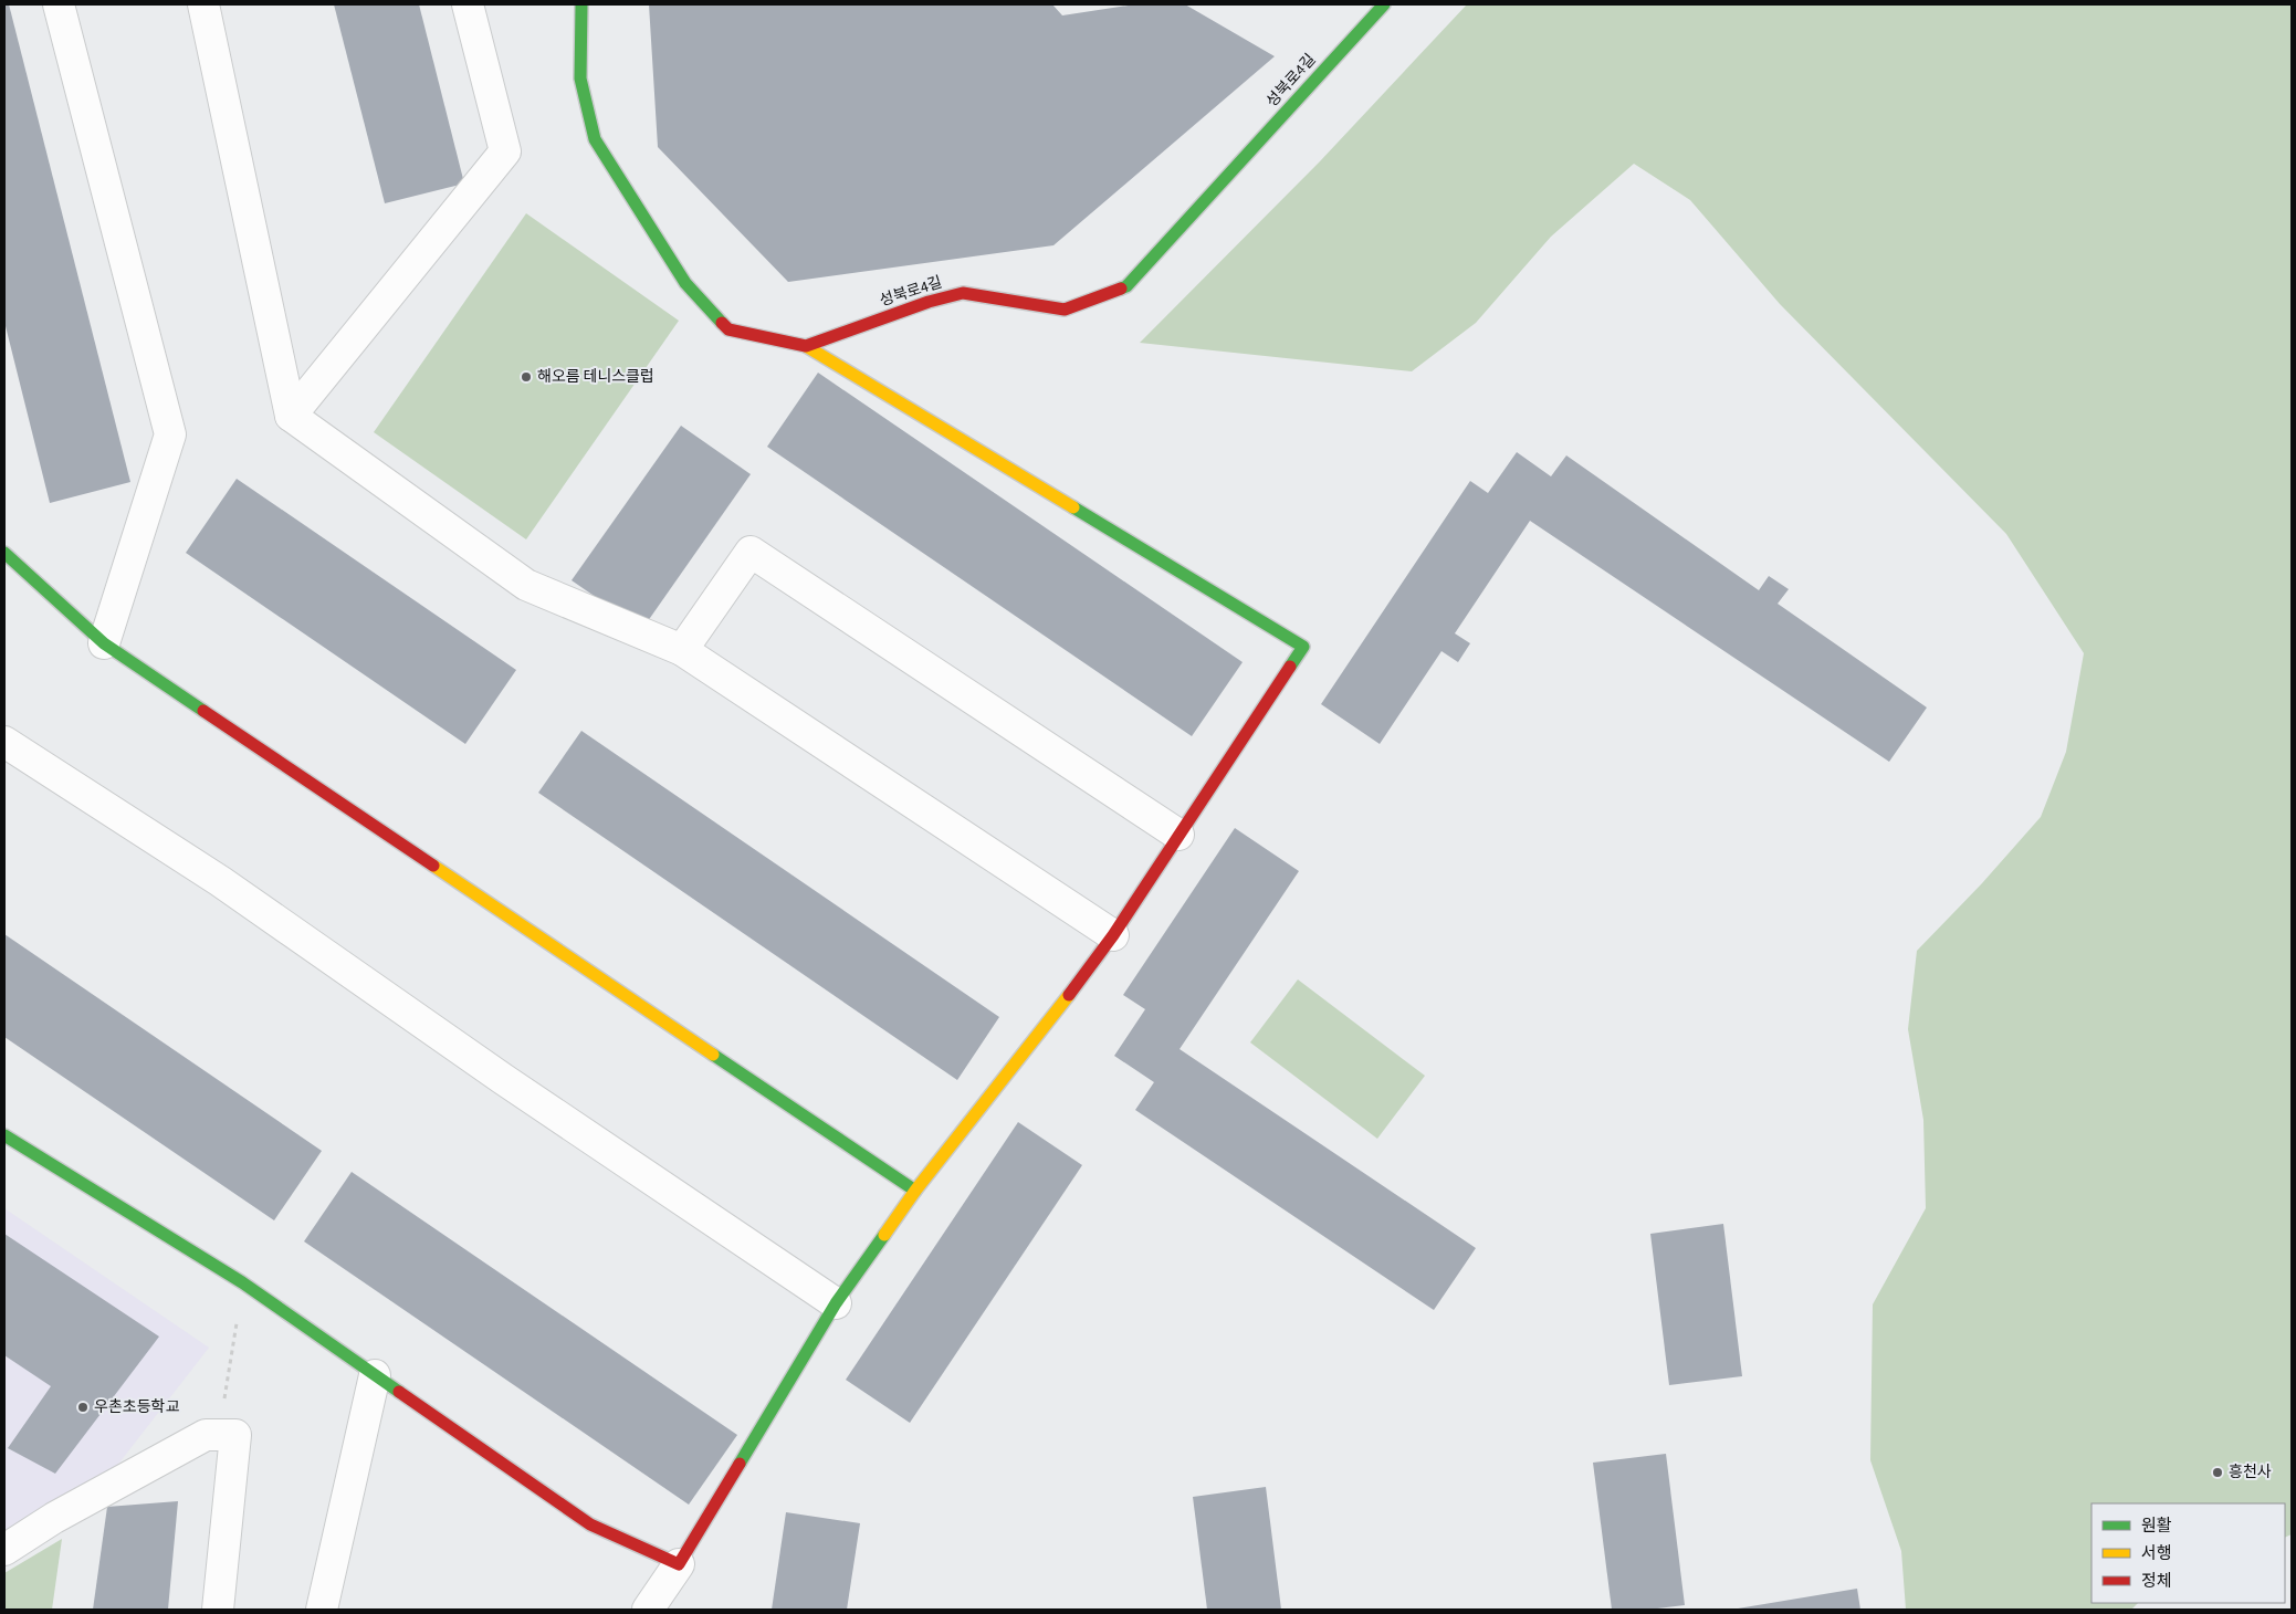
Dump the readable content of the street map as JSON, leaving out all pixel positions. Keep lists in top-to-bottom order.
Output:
{
  "streets": {
    "street": ["성북로4길"]
  },
  "places": ["해오름 테니스클럽", "우촌초등학교", "흥천사"],
  "legend": ["원활", "서행", "정체"]
}
